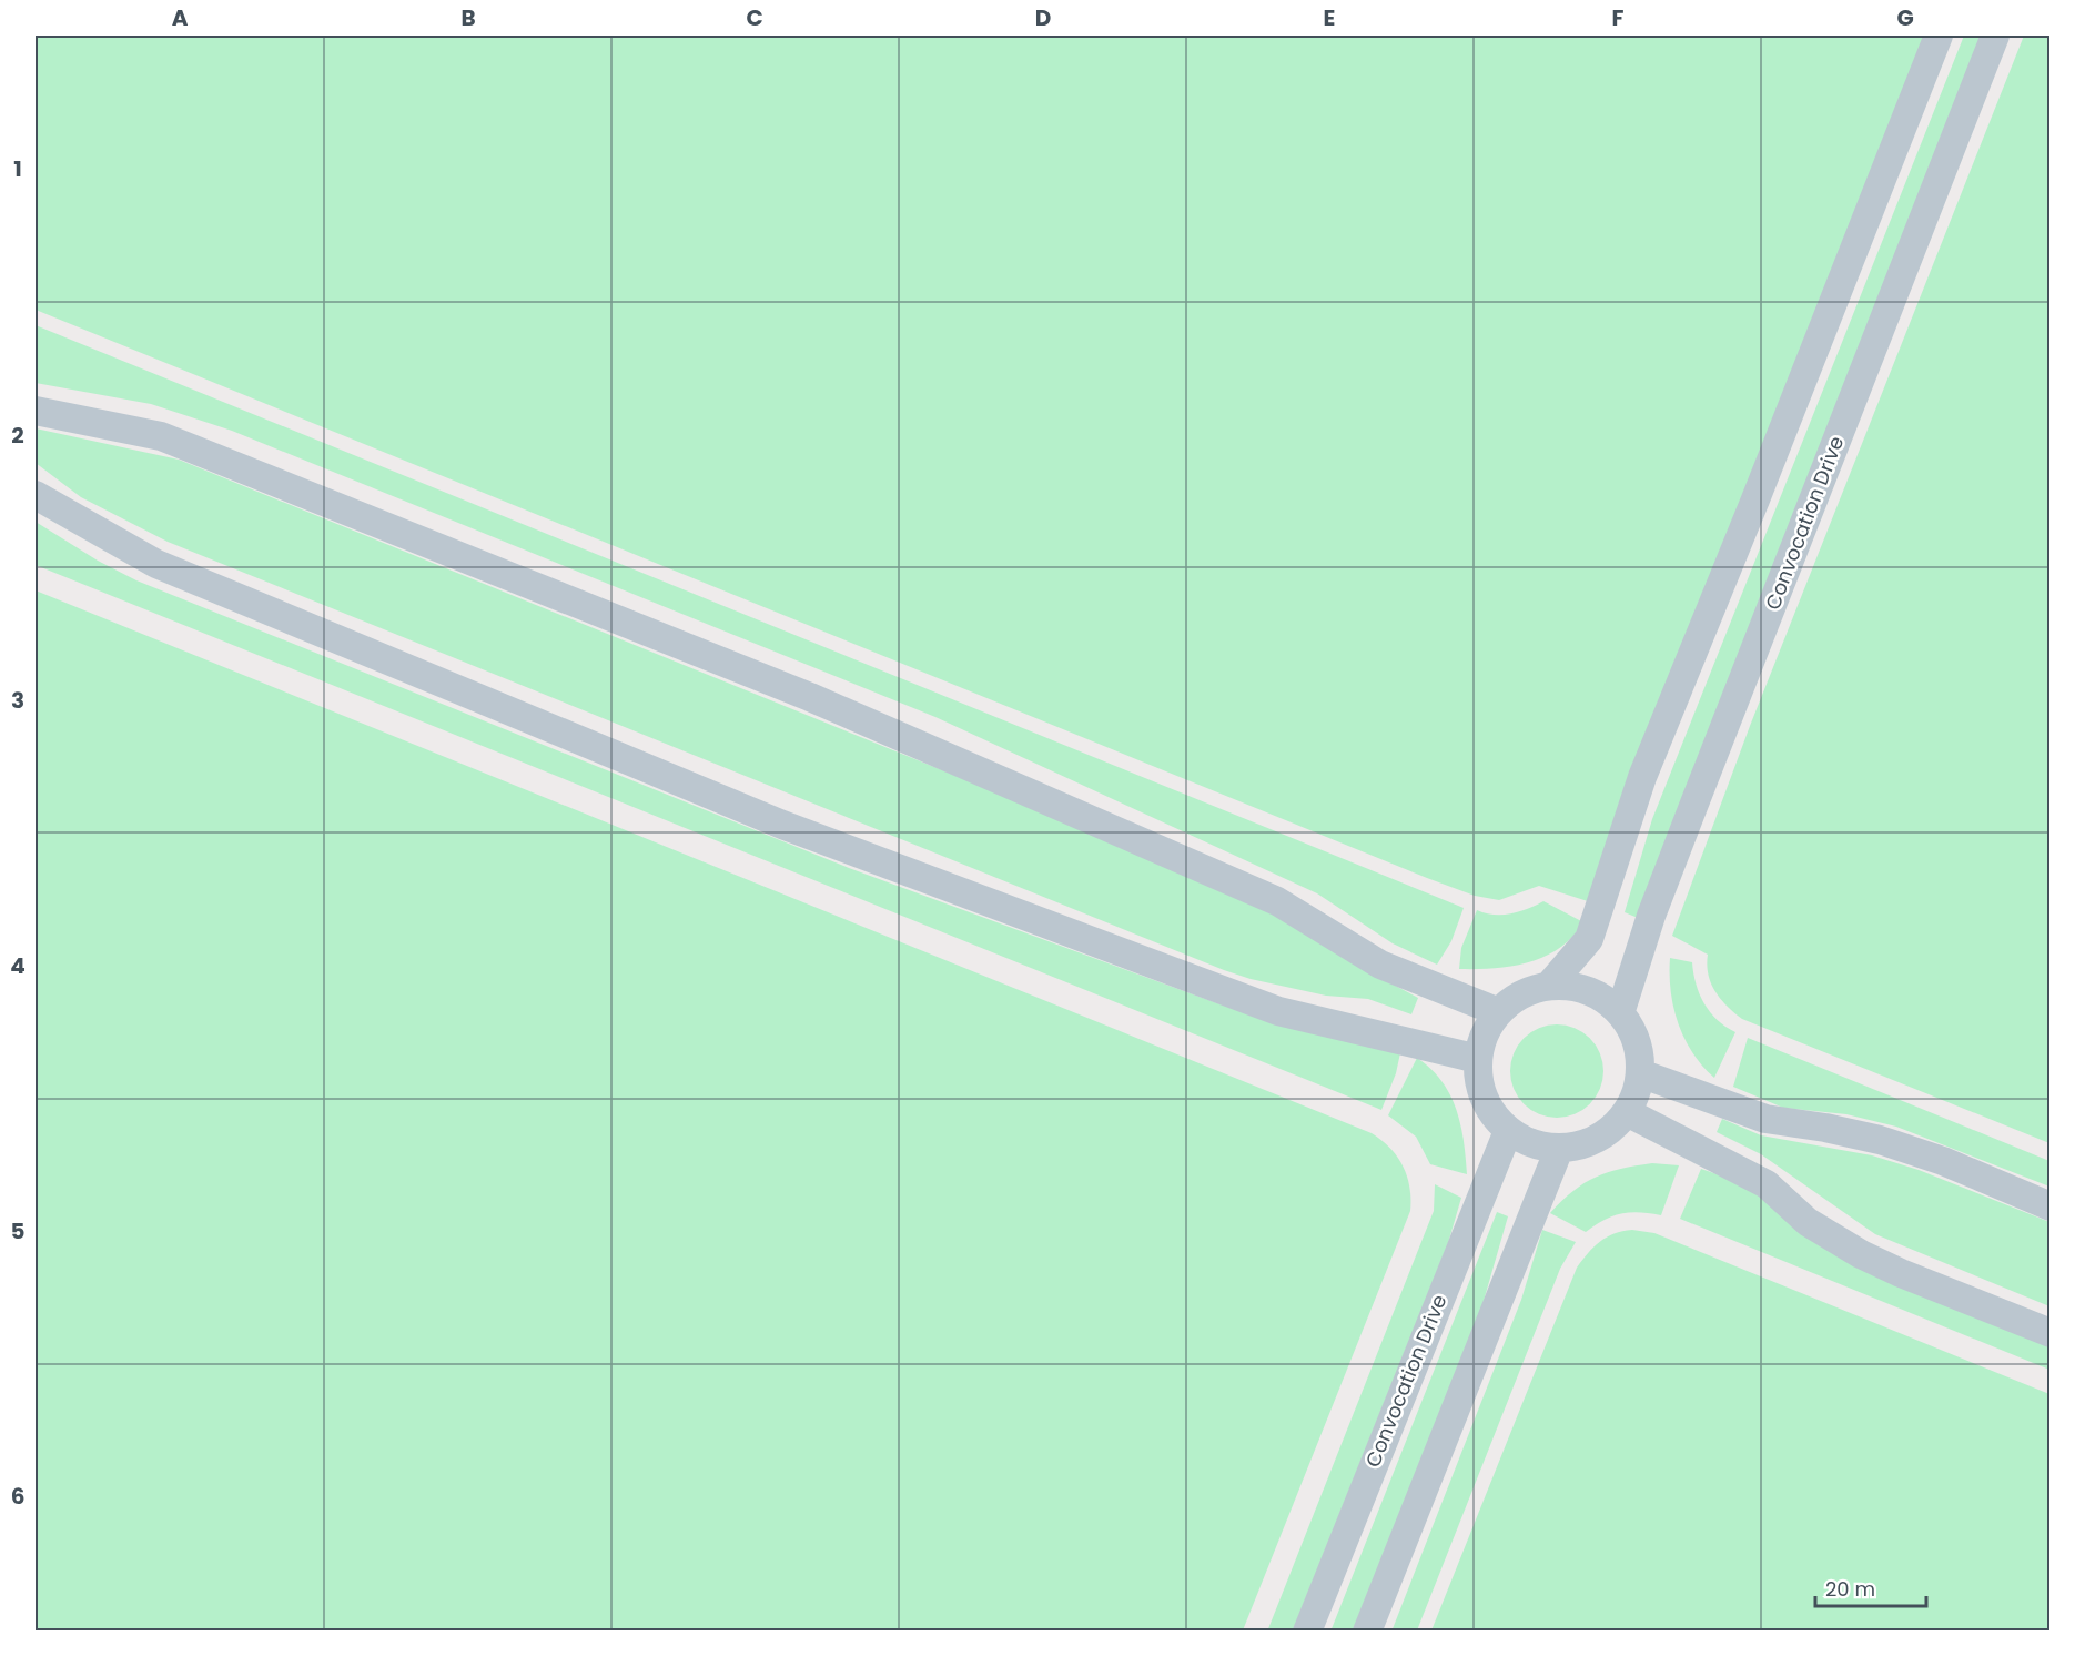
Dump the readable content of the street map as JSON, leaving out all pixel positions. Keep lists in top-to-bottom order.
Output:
{
  "streets": {
    "street": ["Convocation Drive"]
  },
  "scale_bar": "20 m",
  "grid": {
    "columns": [
      "A",
      "B",
      "C",
      "D",
      "E",
      "F",
      "G"
    ],
    "rows": [
      "1",
      "2",
      "3",
      "4",
      "5",
      "6"
    ]
  }
}
